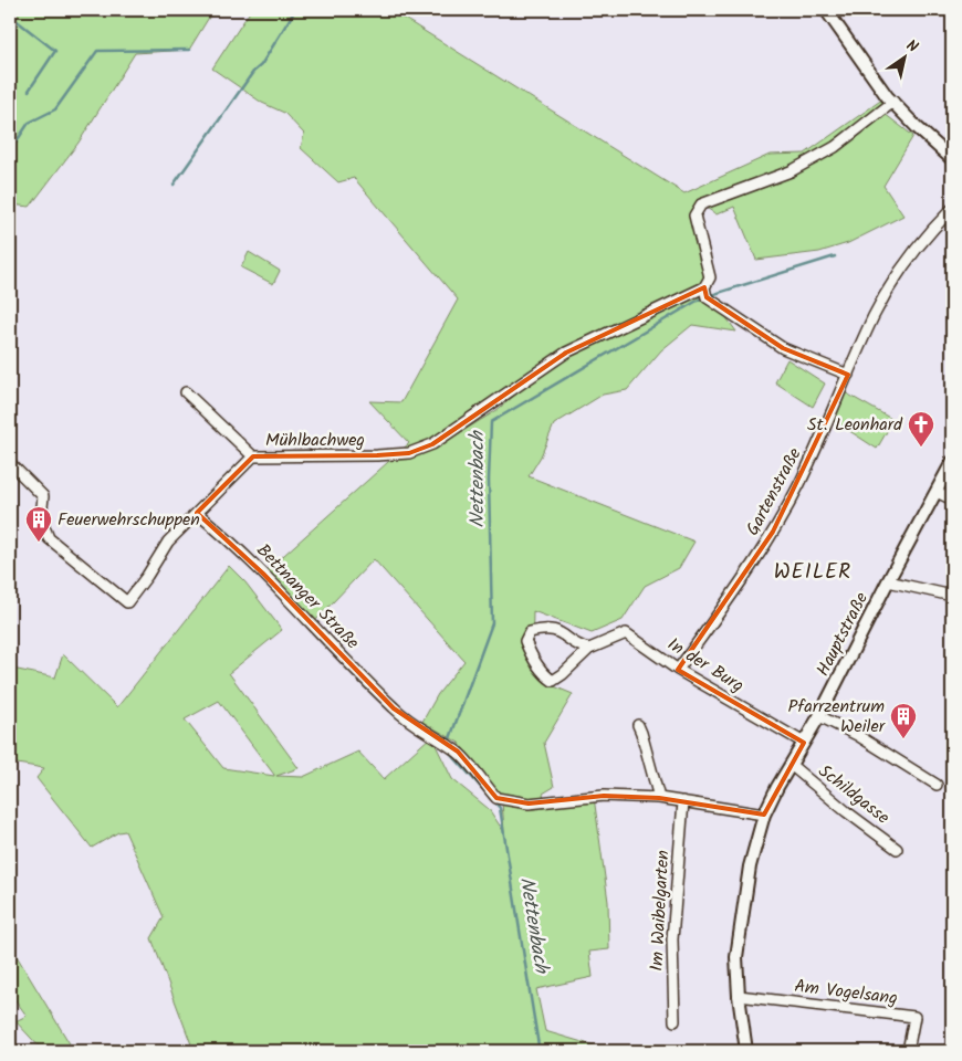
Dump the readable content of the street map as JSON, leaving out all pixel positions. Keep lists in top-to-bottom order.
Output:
{
  "streets": {
    "street": [
      "Mühlbachweg",
      "Gartenstraße",
      "Bettnanger Straße",
      "Hauptstraße",
      "In der Burg",
      "Schildgasse",
      "Im Waibelgarten",
      "Am Vogelsang"
    ]
  },
  "crossings": [
    ["Mühlbachweg", "Bettnanger Straße"],
    ["Gartenstraße", "In der Burg"],
    ["Bettnanger Straße", "Hauptstraße"],
    ["Bettnanger Straße", "Im Waibelgarten"],
    ["Hauptstraße", "In der Burg"],
    ["Hauptstraße", "Schildgasse"],
    ["Hauptstraße", "Am Vogelsang"]
  ],
  "districts": ["WEILER"],
  "water": ["Nettenbach"],
  "places": {
    "church": ["St. Leonhard"],
    "building": ["Feuerwehrschuppen", "Pfarrzentrum Weiler"]
  },
  "north": "top right"
}
